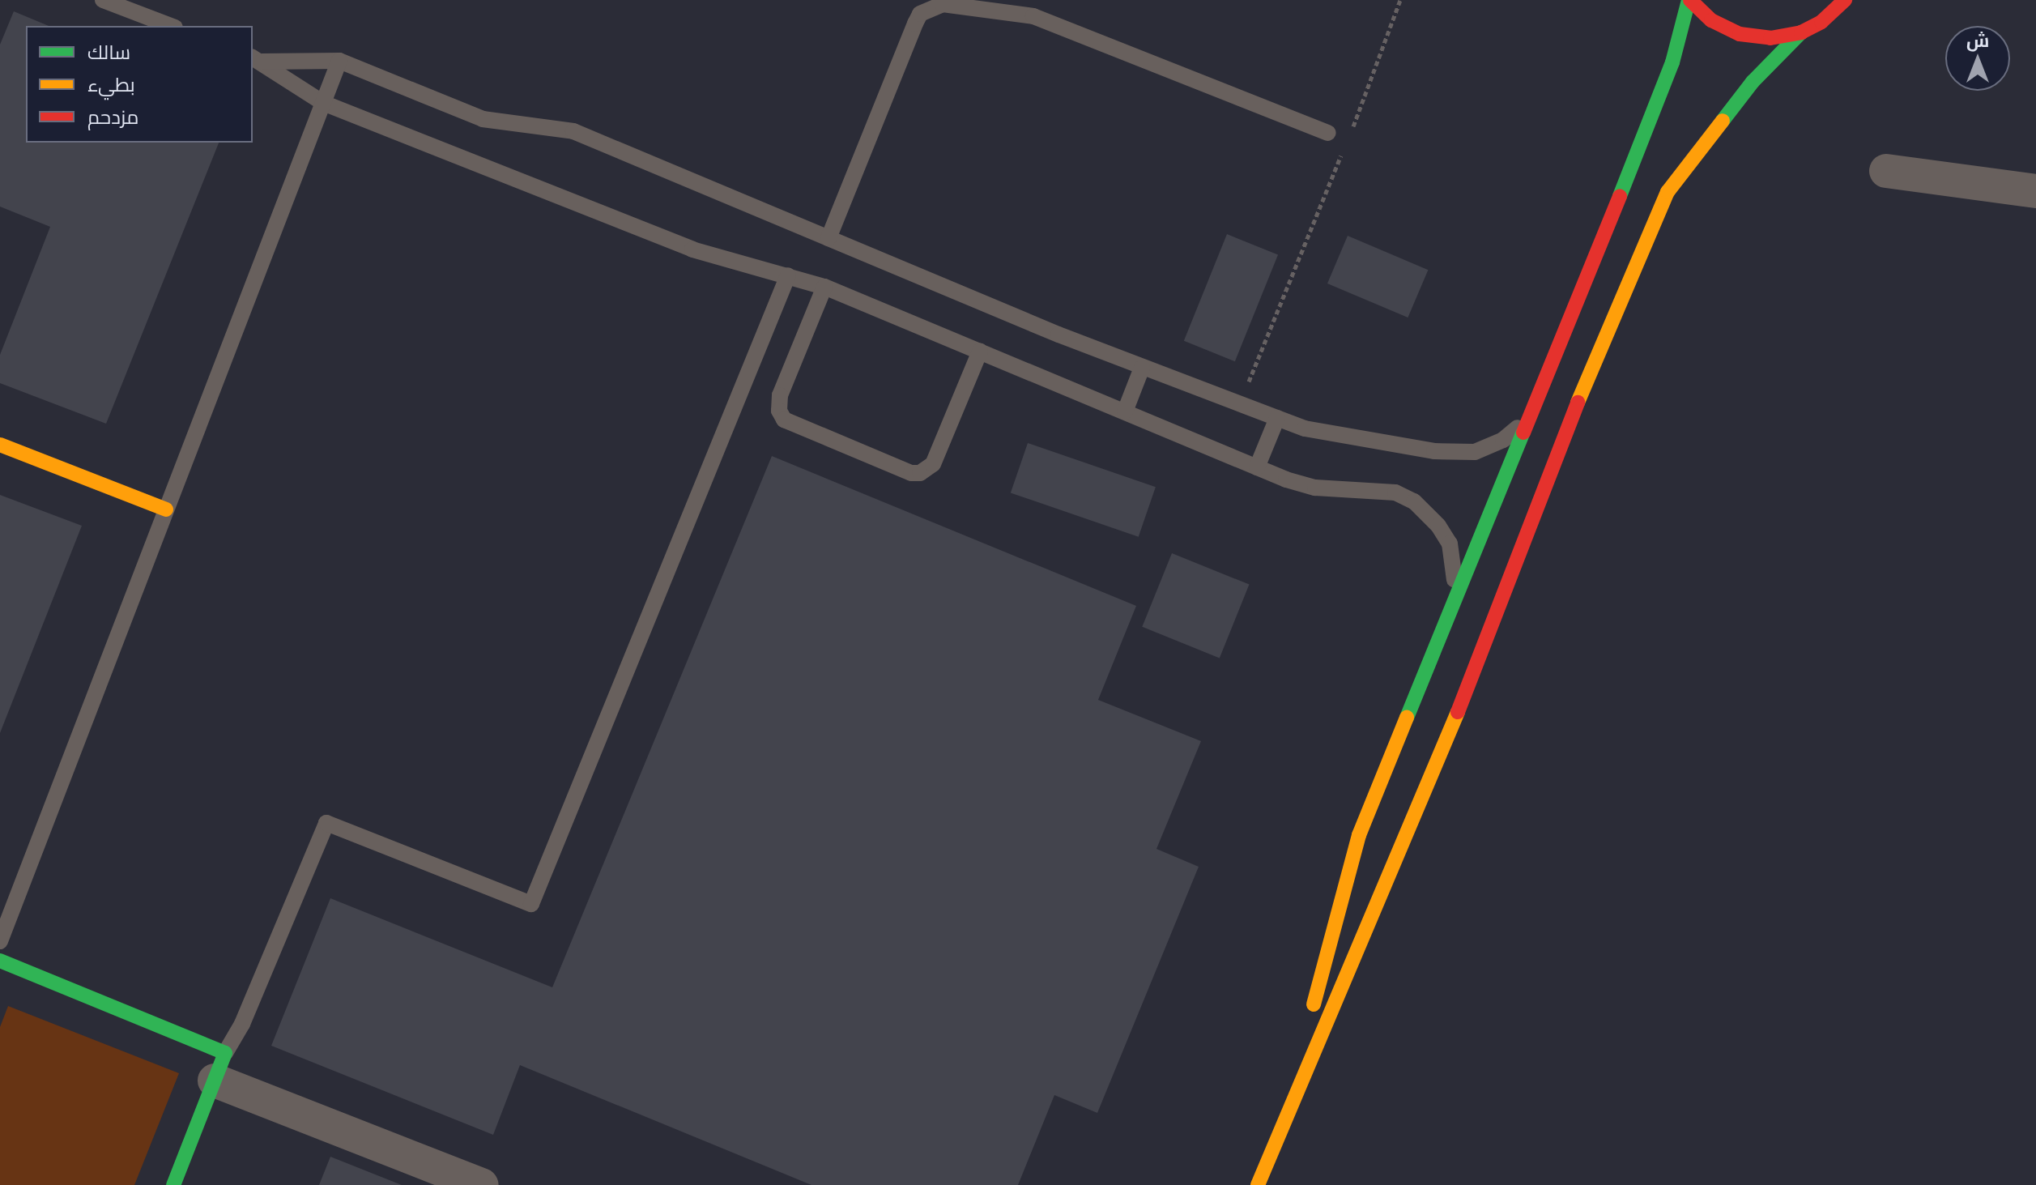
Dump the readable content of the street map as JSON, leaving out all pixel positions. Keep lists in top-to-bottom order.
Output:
{
  "legend": ["سالك", "بطيء", "مزدحم"],
  "north": "top"
}
